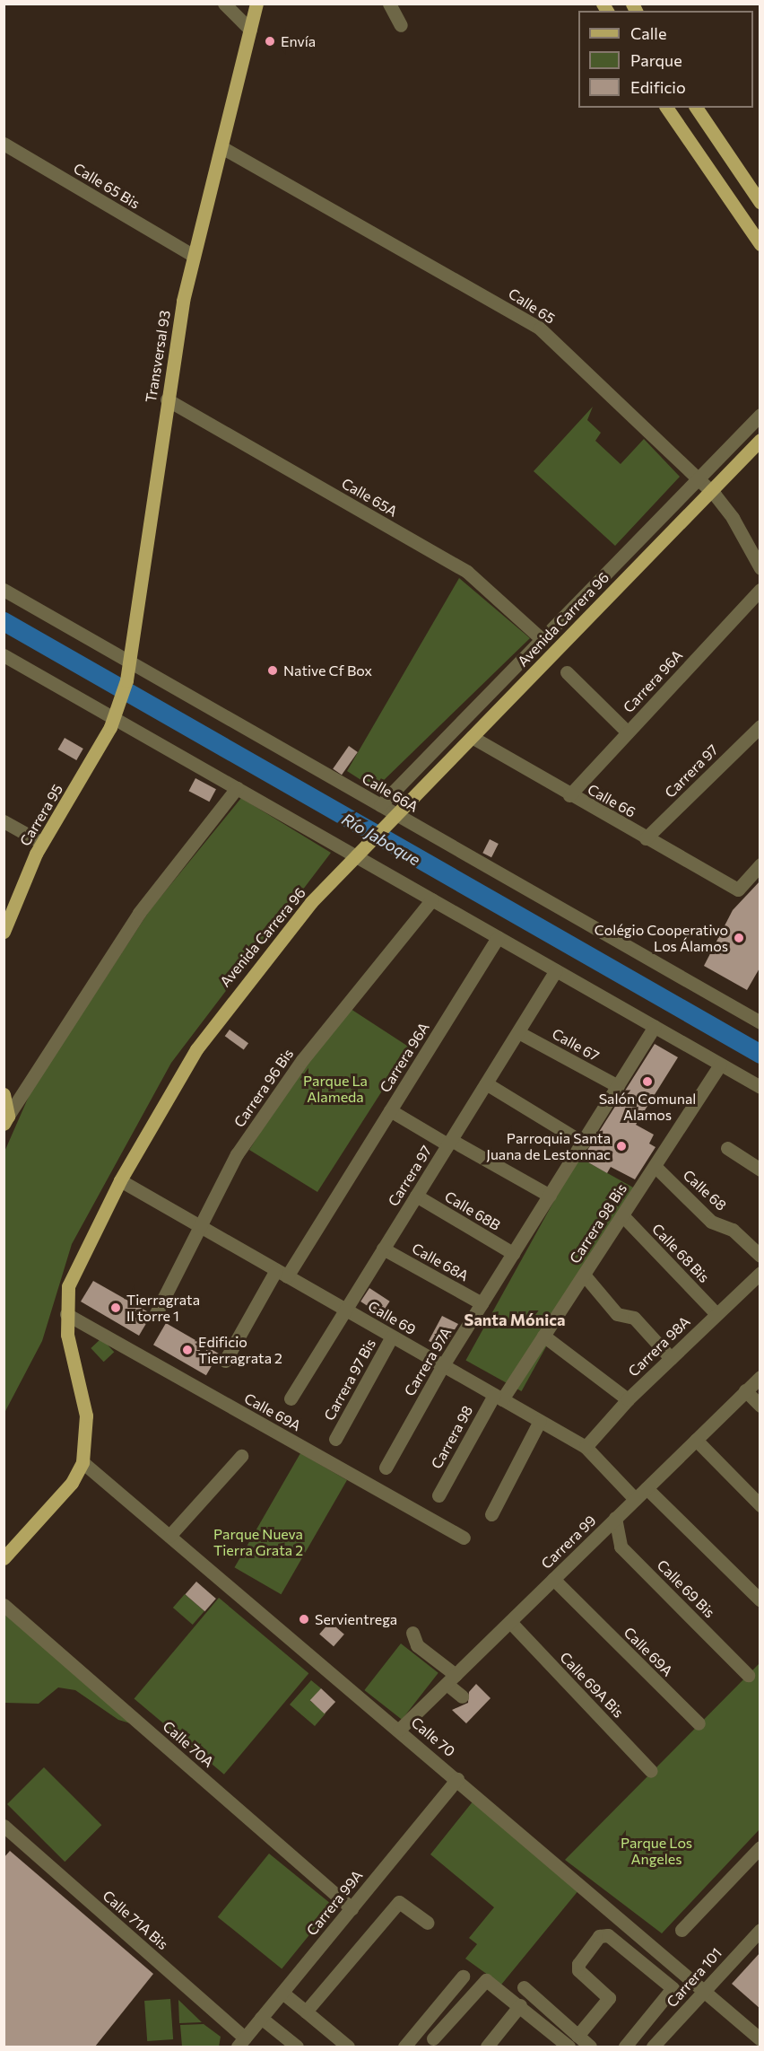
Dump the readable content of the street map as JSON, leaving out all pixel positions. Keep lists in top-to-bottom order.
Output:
{
  "streets": {
    "main road": ["Transversal 93", "Avenida Carrera 96", "Carrera 95"],
    "street": [
      "Calle 65 Bis",
      "Calle 65",
      "Calle 65A",
      "Carrera 96A",
      "Carrera 97",
      "Calle 66A",
      "Calle 66",
      "Calle 67",
      "Carrera 96 Bis",
      "Calle 68",
      "Calle 68B",
      "Carrera 98 Bis",
      "Calle 68 Bis",
      "Calle 68A",
      "Calle 69",
      "Carrera 98A",
      "Carrera 97A",
      "Carrera 97 Bis",
      "Calle 69A",
      "Carrera 98",
      "Carrera 99",
      "Calle 69 Bis",
      "Calle 69A Bis",
      "Calle 70",
      "Calle 70A",
      "Carrera 99A",
      "Calle 71A Bis",
      "Carrera 101"
    ]
  },
  "crossings": [
    ["Calle 65 Bis", "Transversal 93"],
    ["Calle 65", "Transversal 93"],
    ["Calle 65", "Avenida Carrera 96"],
    ["Transversal 93", "Calle 65A"],
    ["Transversal 93", "Calle 66A"],
    ["Transversal 93", "Carrera 95"],
    ["Calle 65A", "Avenida Carrera 96"],
    ["Avenida Carrera 96", "Calle 66A"],
    ["Avenida Carrera 96", "Calle 66"],
    ["Avenida Carrera 96", "Calle 69"],
    ["Avenida Carrera 96", "Calle 69A"],
    ["Avenida Carrera 96", "Calle 70"],
    ["Carrera 96A", "Calle 66"],
    ["Carrera 96A", "Calle 69"],
    ["Carrera 97", "Calle 66"],
    ["Carrera 97", "Calle 67"],
    ["Carrera 97", "Calle 68B"],
    ["Carrera 97", "Calle 68A"],
    ["Carrera 97", "Calle 69"],
    ["Calle 67", "Carrera 97A"],
    ["Carrera 96 Bis", "Calle 69"],
    ["Calle 68", "Carrera 98 Bis"],
    ["Calle 68B", "Carrera 97A"],
    ["Carrera 98 Bis", "Calle 68 Bis"],
    ["Carrera 98 Bis", "Calle 69"],
    ["Carrera 98 Bis", "Carrera 98"],
    ["Calle 68 Bis", "Carrera 98A"],
    ["Calle 68A", "Carrera 97A"],
    ["Calle 69", "Carrera 98A"],
    ["Calle 69", "Carrera 97A"],
    ["Calle 69", "Carrera 97 Bis"],
    ["Calle 69", "Carrera 98"],
    ["Calle 69", "Carrera 99"],
    ["Calle 69A", "Carrera 99"],
    ["Carrera 99", "Calle 69 Bis"],
    ["Carrera 99", "Calle 69A Bis"],
    ["Carrera 99", "Calle 70"],
    ["Calle 70", "Carrera 99A"],
    ["Calle 70", "Carrera 101"],
    ["Calle 70A", "Carrera 99A"],
    ["Carrera 99A", "Calle 71A Bis"]
  ],
  "districts": ["Santa Mónica"],
  "water": ["Río Jaboque"],
  "parks": ["Parque La Alameda", "Parque Nueva Tierra Grata 2", "Parque Los Angeles"],
  "places": [
    "Envía",
    "Native Cf Box",
    "Colégio Cooperativo Los Álamos",
    "Salón Comunal Alamos",
    "Parroquia Santa Juana de Lestonnac",
    "Tierragrata II torre 1",
    "Edificio Tierragrata 2",
    "Servientrega"
  ],
  "legend": ["Calle", "Parque", "Edificio"]
}
